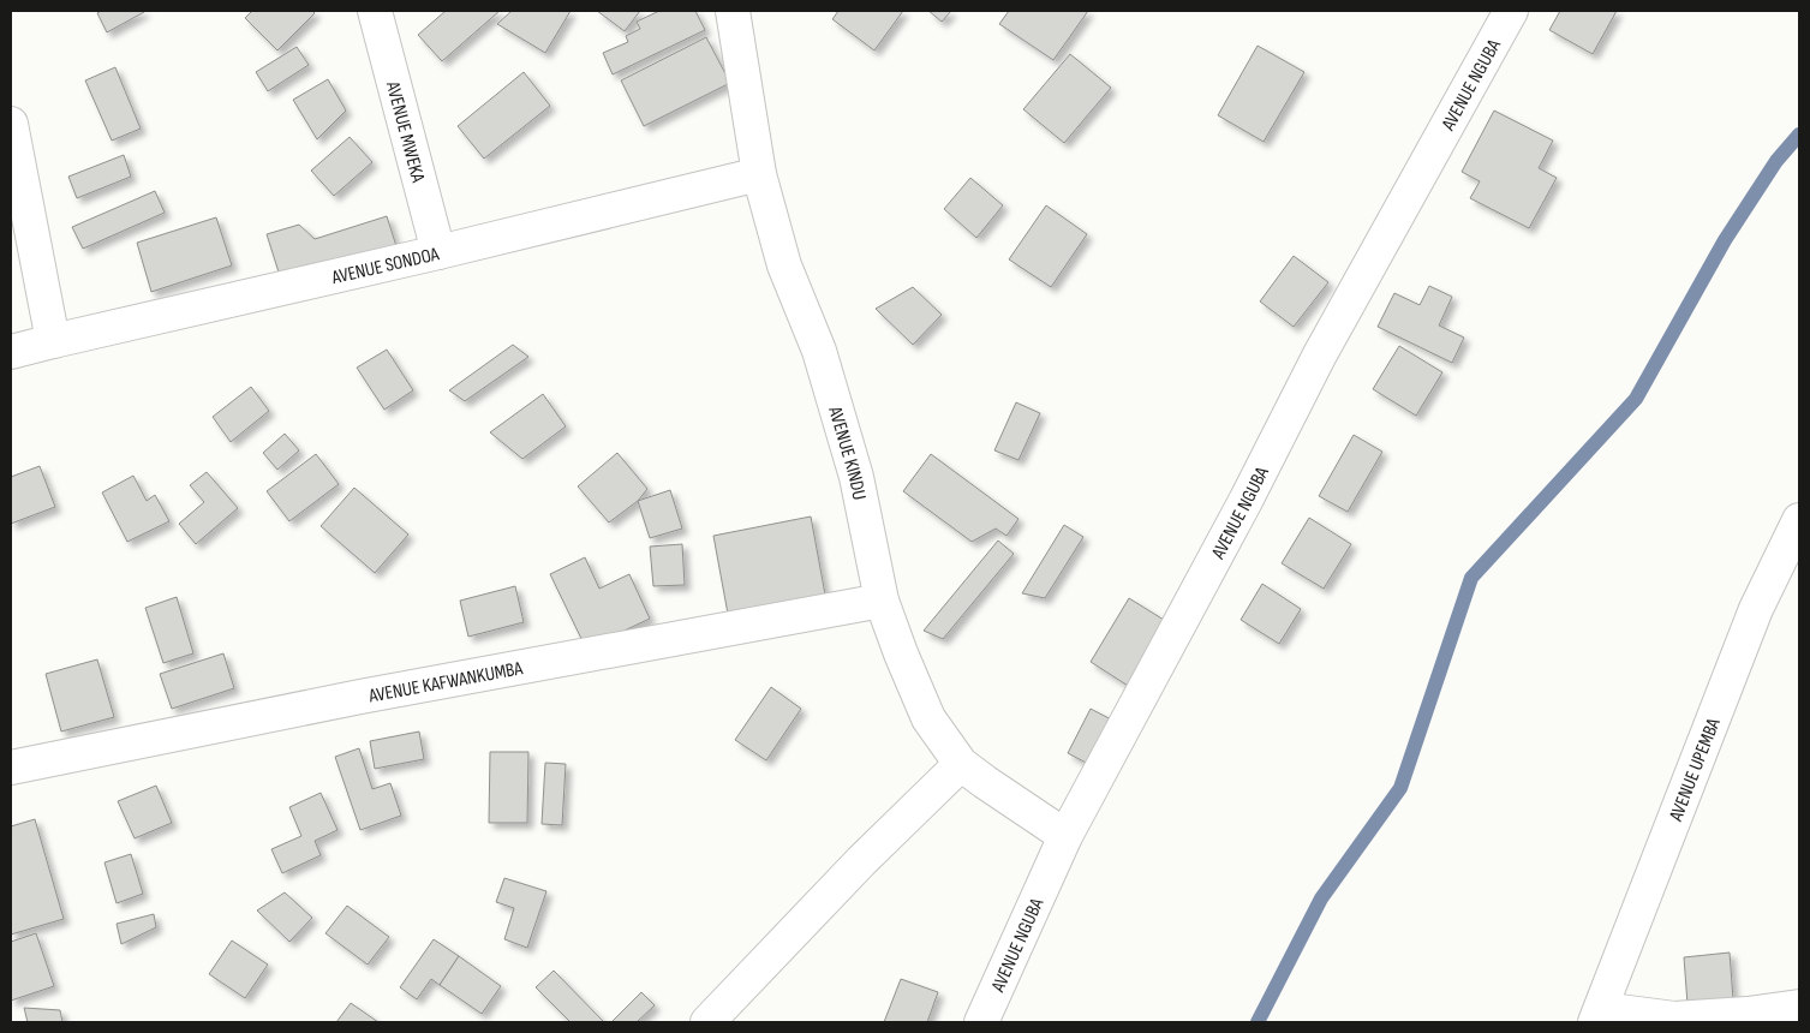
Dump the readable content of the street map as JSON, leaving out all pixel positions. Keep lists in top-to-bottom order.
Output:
{
  "streets": {
    "street": [
      "AVENUE NGUBA",
      "AVENUE MWEKA",
      "AVENUE SONDOA",
      "AVENUE KINDU",
      "AVENUE KAFWANKUMBA",
      "AVENUE UPEMBA"
    ]
  },
  "crossings": [
    ["AVENUE NGUBA", "AVENUE KINDU"],
    ["AVENUE MWEKA", "AVENUE SONDOA"],
    ["AVENUE SONDOA", "AVENUE KINDU"],
    ["AVENUE KINDU", "AVENUE KAFWANKUMBA"]
  ]
}
